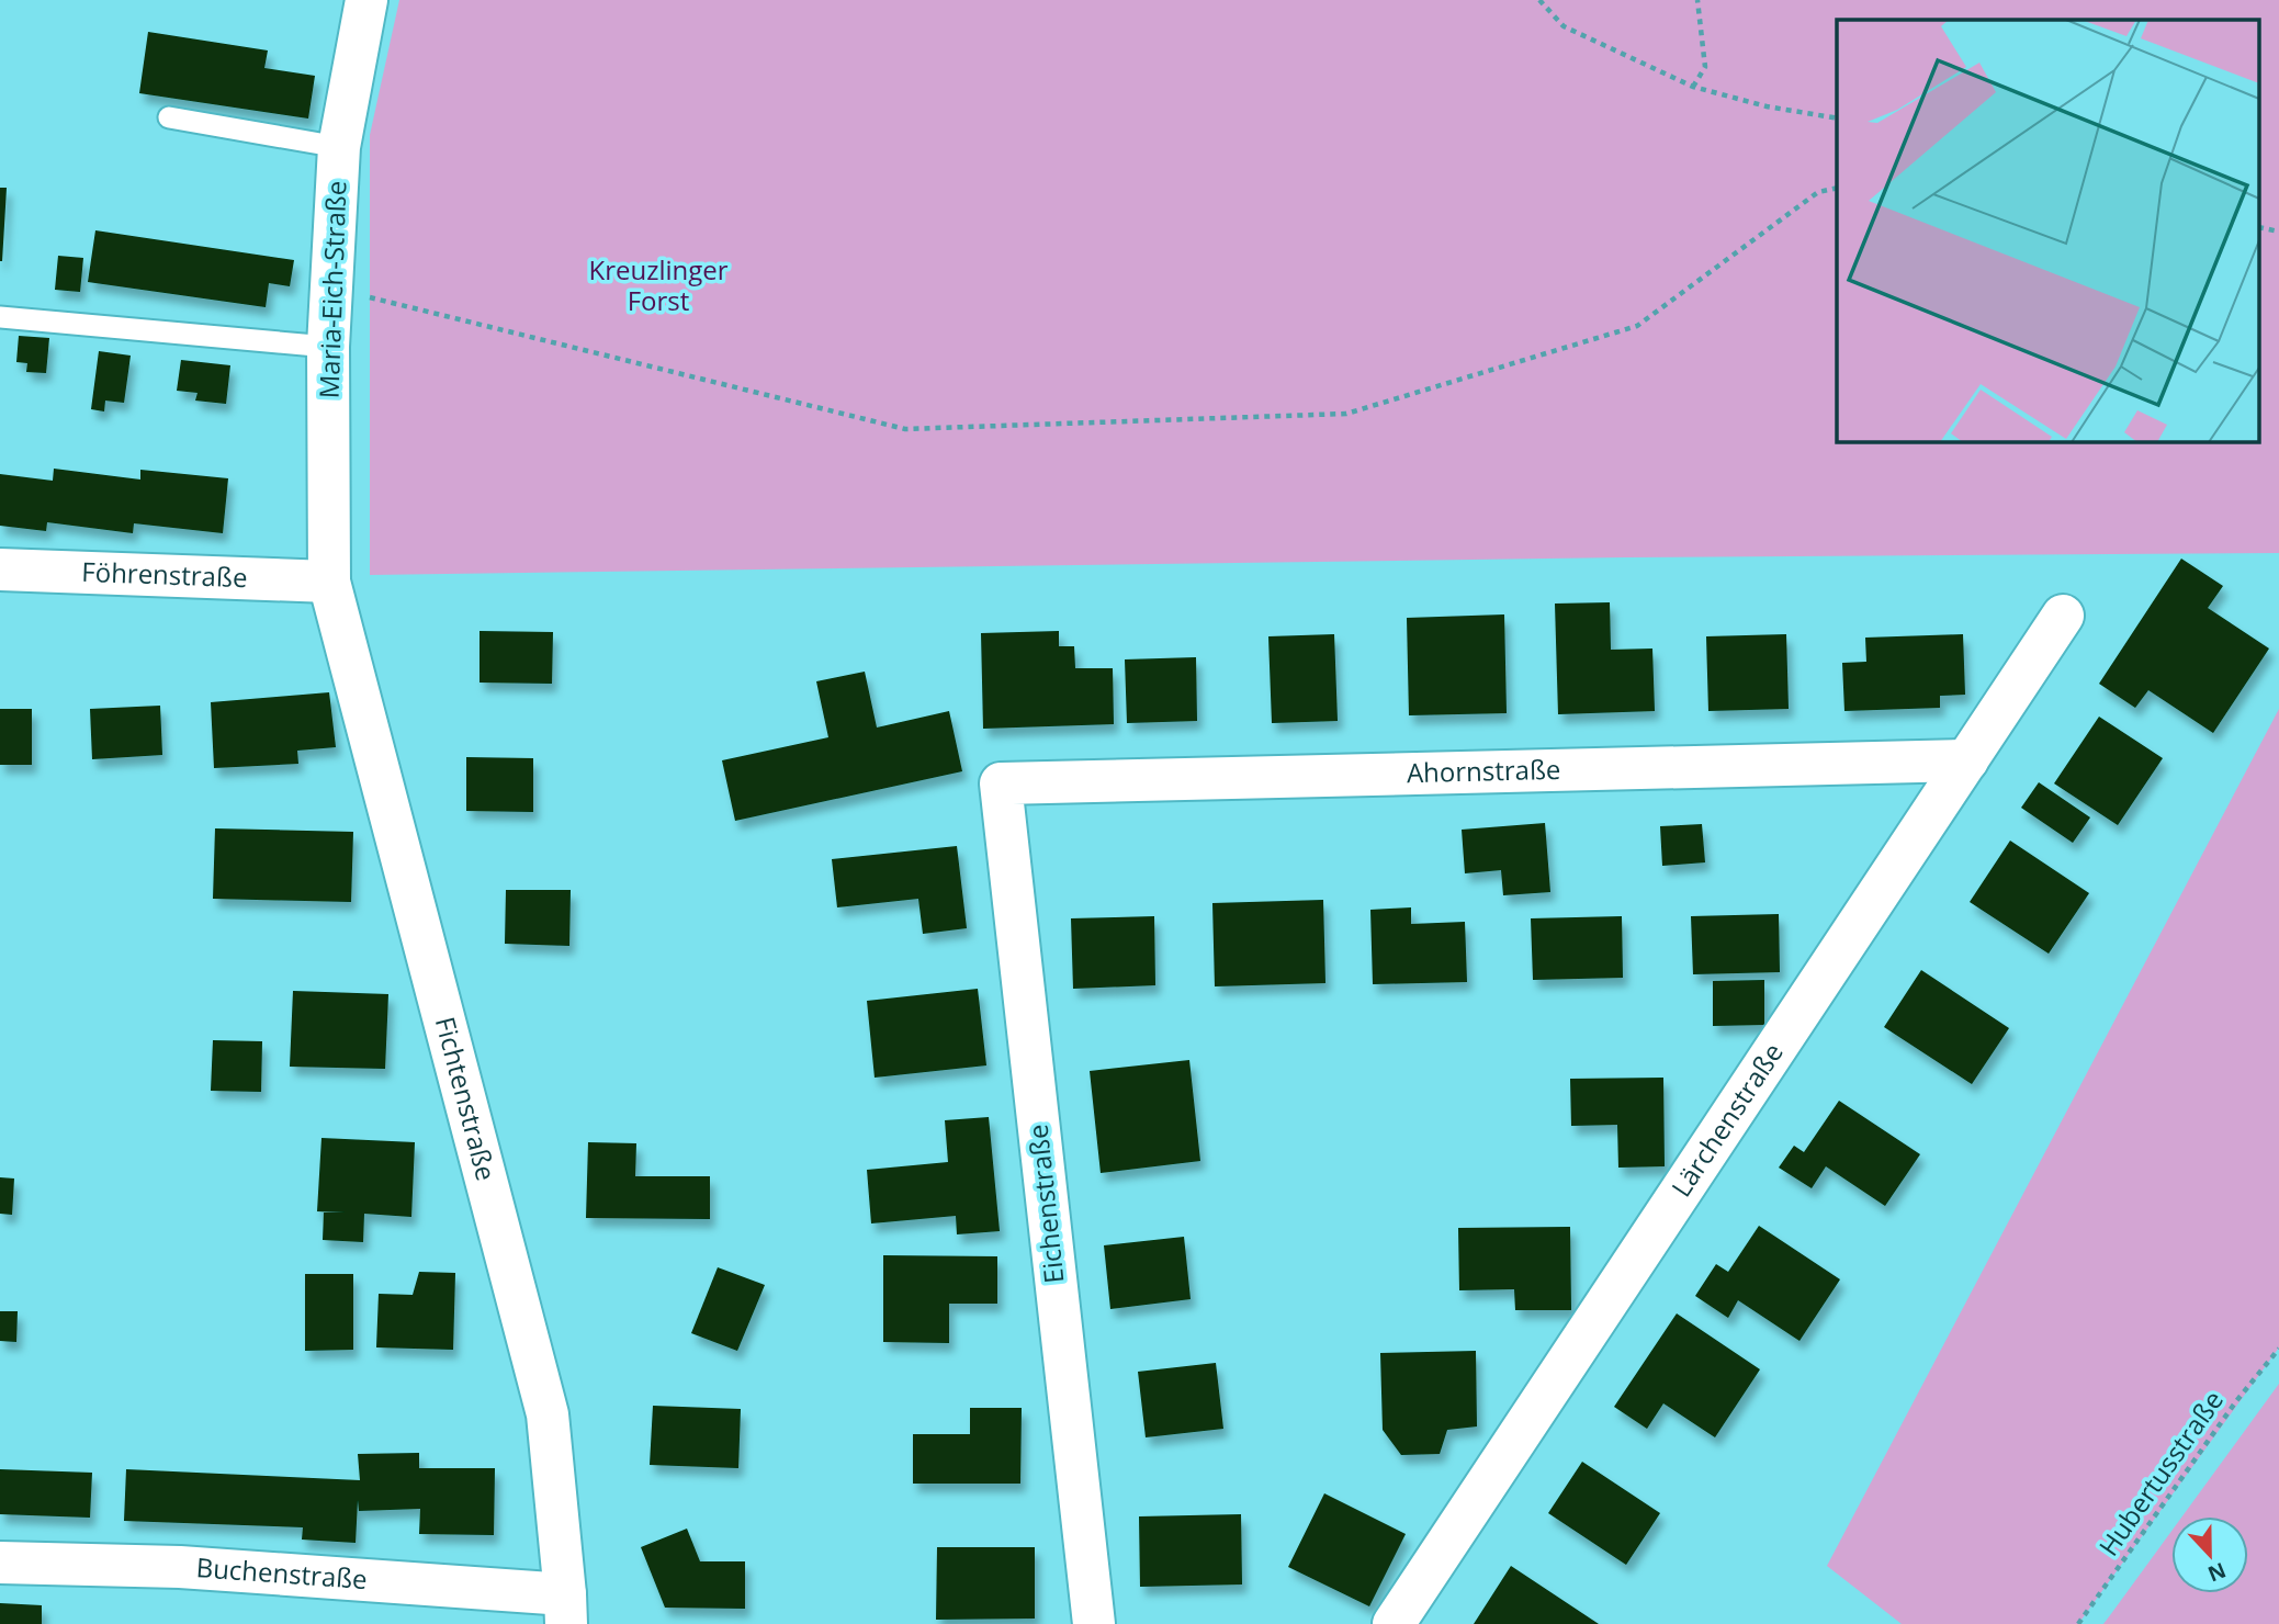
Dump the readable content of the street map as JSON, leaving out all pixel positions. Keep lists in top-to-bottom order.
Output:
{
  "streets": {
    "street": [
      "Maria-Eich-Straße",
      "Föhrenstraße",
      "Ahornstraße",
      "Fichtenstraße",
      "Lärchenstraße",
      "Eichenstraße",
      "Buchenstraße"
    ],
    "path": ["Hubertusstraße"]
  },
  "crossings": [
    ["Maria-Eich-Straße", "Föhrenstraße"],
    ["Maria-Eich-Straße", "Fichtenstraße"],
    ["Föhrenstraße", "Fichtenstraße"],
    ["Ahornstraße", "Lärchenstraße"],
    ["Ahornstraße", "Eichenstraße"],
    ["Fichtenstraße", "Buchenstraße"]
  ],
  "parks": ["Kreuzlinger Forst"],
  "north": "bottom"
}
